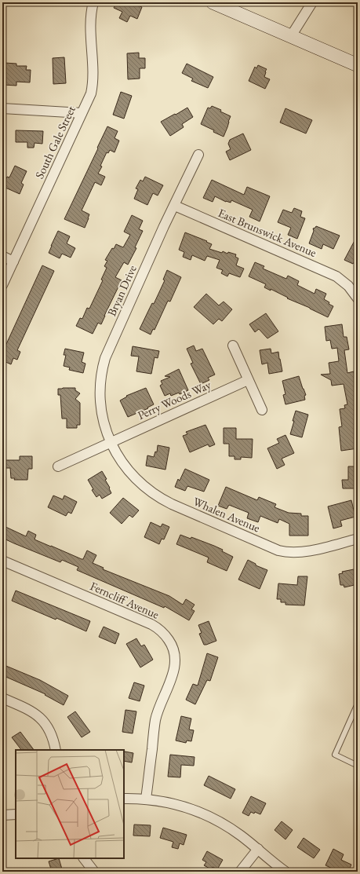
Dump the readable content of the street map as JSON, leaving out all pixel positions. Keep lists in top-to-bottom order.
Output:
{
  "streets": {
    "street": [
      "South Gale Street",
      "East Brunswick Avenue",
      "Bryan Drive",
      "Perry Woods Way",
      "Whalen Avenue",
      "Ferncliff Avenue"
    ]
  },
  "crossings": [
    ["East Brunswick Avenue", "Bryan Drive"],
    ["Bryan Drive", "Perry Woods Way"],
    ["Bryan Drive", "Whalen Avenue"],
    ["Perry Woods Way", "Whalen Avenue"]
  ]
}
